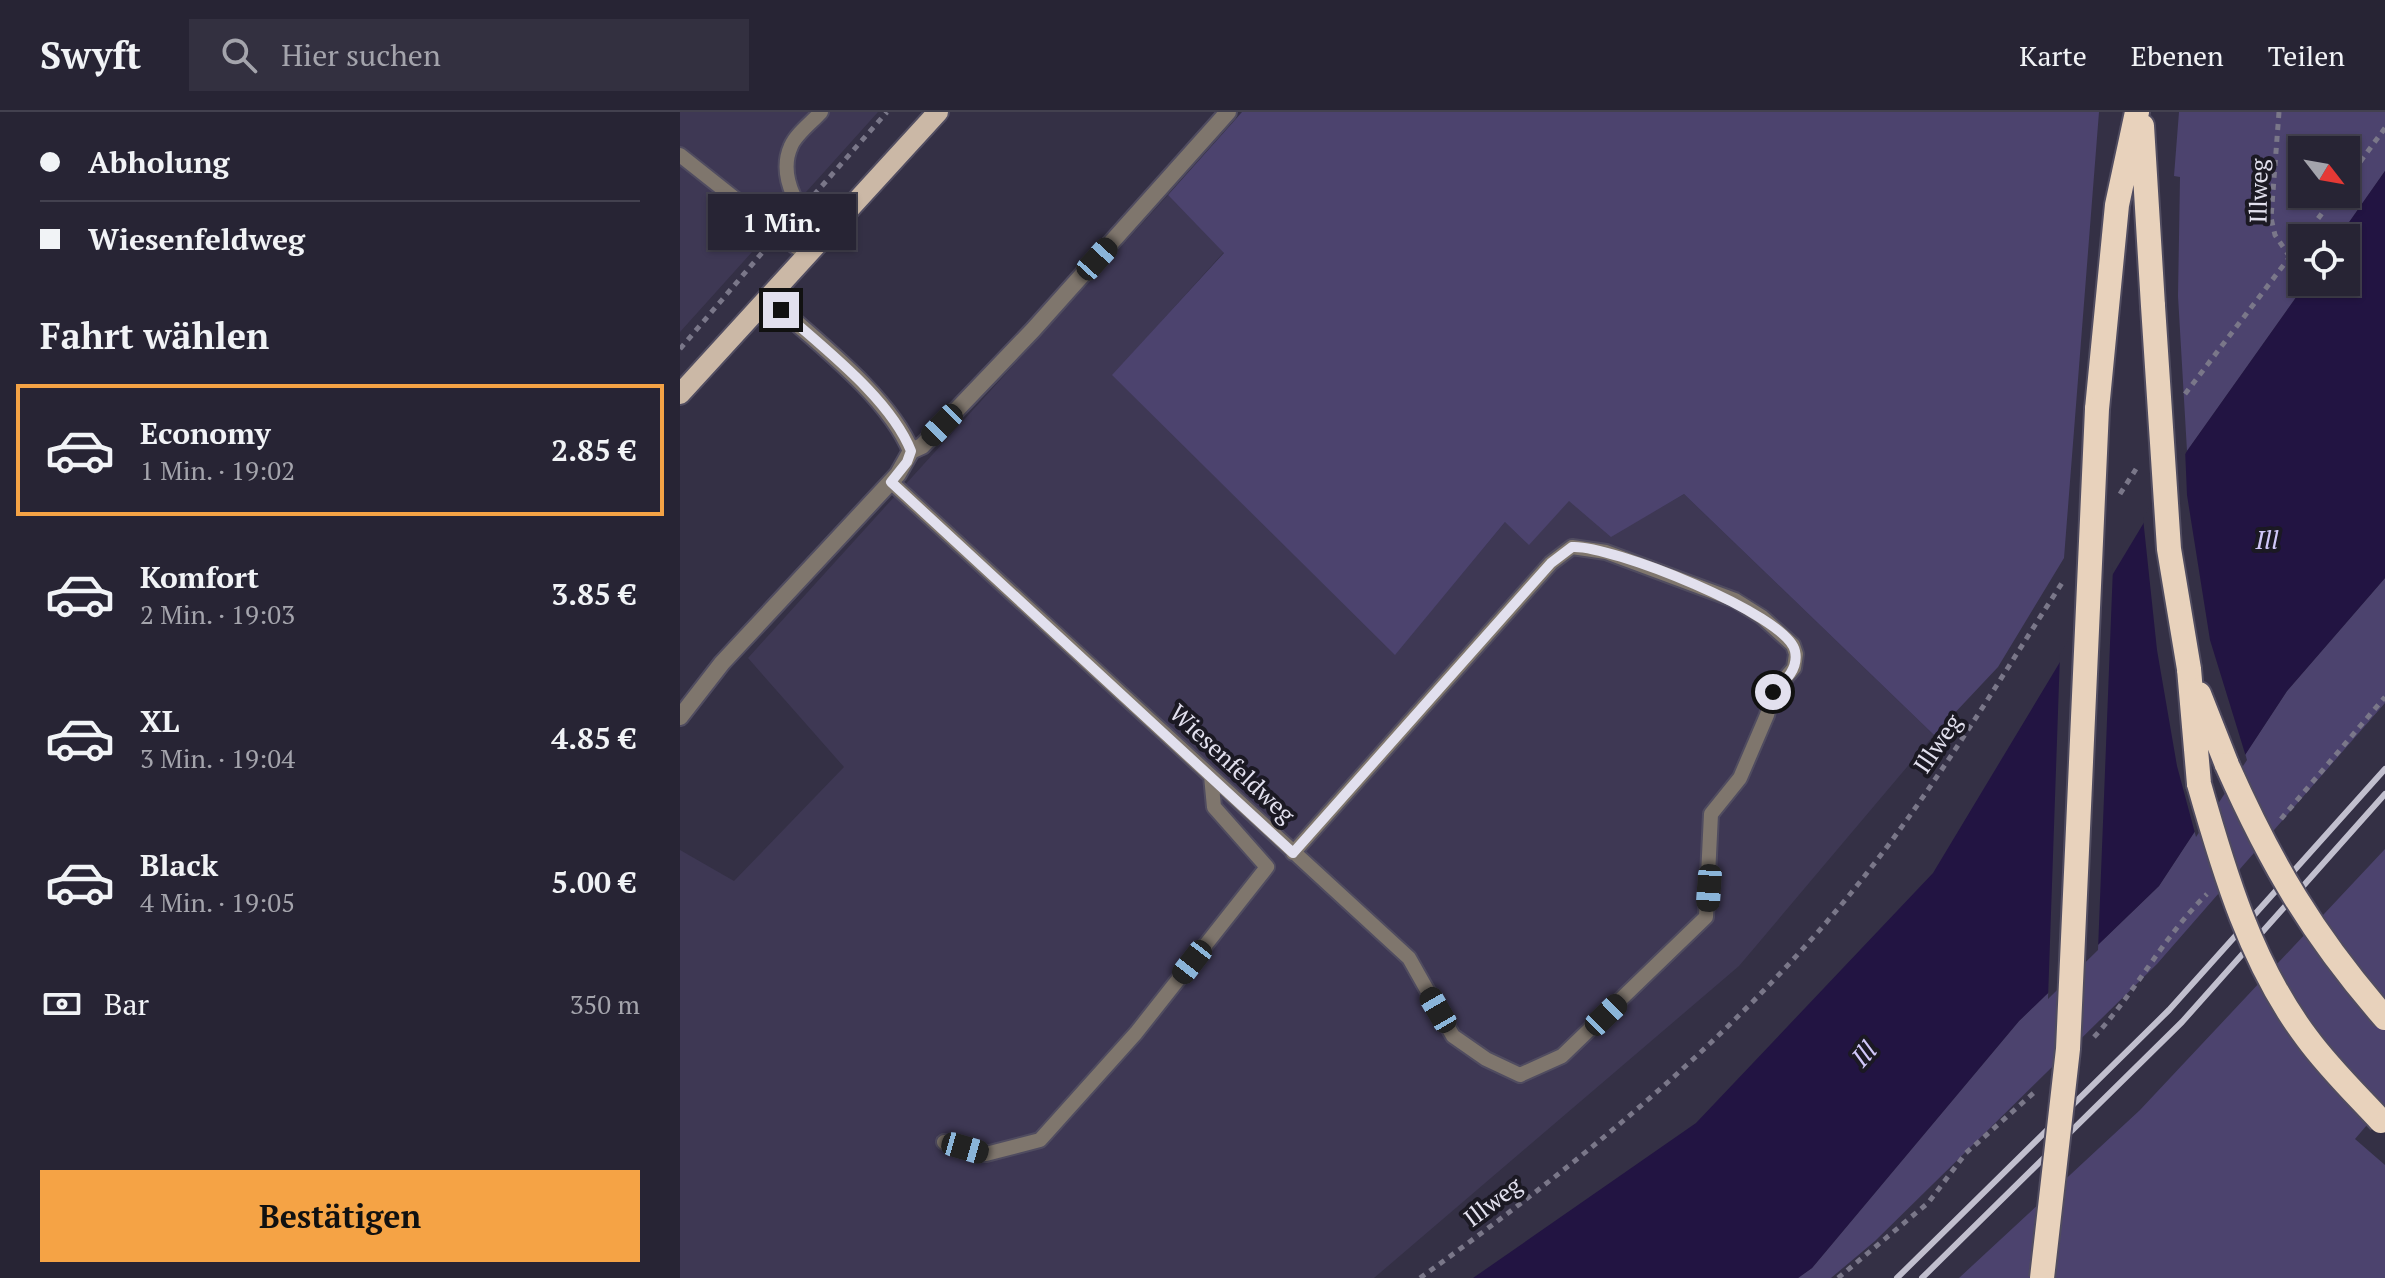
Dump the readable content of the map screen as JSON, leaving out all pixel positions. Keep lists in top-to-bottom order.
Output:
{
  "streets": {
    "lane": ["Wiesenfeldweg"],
    "path": ["Illweg"]
  },
  "water": ["Ill"],
  "north": "bottom right",
  "page": {
    "header": "Swyft",
    "search": "Hier suchen",
    "nav": ["Karte", "Ebenen", "Teilen"],
    "banner": ["Abholung", "Wiesenfeldweg"],
    "bubble": "1 Min.",
    "heading": "Fahrt wählen",
    "list": [
      {
        "name": "Economy",
        "note": "1 Min. · 19:02",
        "value": "2.85 €"
      },
      {
        "name": "Komfort",
        "note": "2 Min. · 19:03",
        "value": "3.85 €"
      },
      {
        "name": "XL",
        "note": "3 Min. · 19:04",
        "value": "4.85 €"
      },
      {
        "name": "Black",
        "note": "4 Min. · 19:05",
        "value": "5.00 €"
      }
    ],
    "pay": ["Bar", "350 m"],
    "buttons": "Bestätigen"
  }
}
